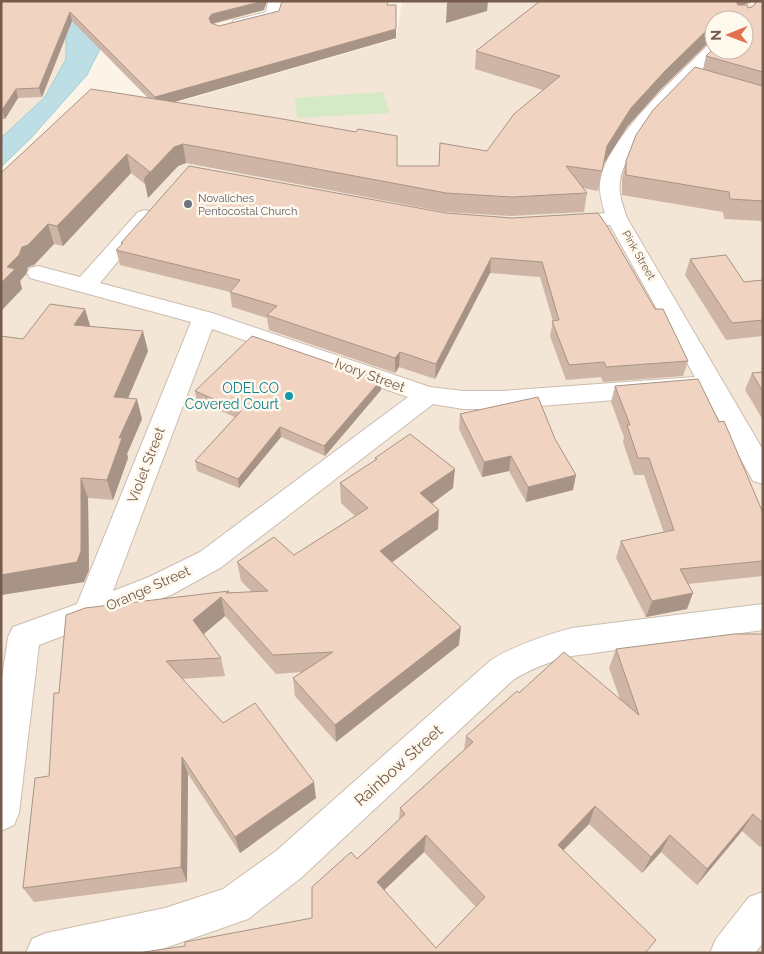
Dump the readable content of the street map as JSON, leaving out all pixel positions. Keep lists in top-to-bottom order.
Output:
{
  "streets": {
    "street": [
      "Pink Street",
      "Ivory Street",
      "Violet Street",
      "Orange Street",
      "Rainbow Street"
    ]
  },
  "crossings": [
    ["Pink Street", "Ivory Street"],
    ["Ivory Street", "Violet Street"],
    ["Ivory Street", "Orange Street"],
    ["Violet Street", "Orange Street"]
  ],
  "places": ["Novaliches Pentocostal Church", "ODELCO Covered Court"],
  "north": "left"
}
